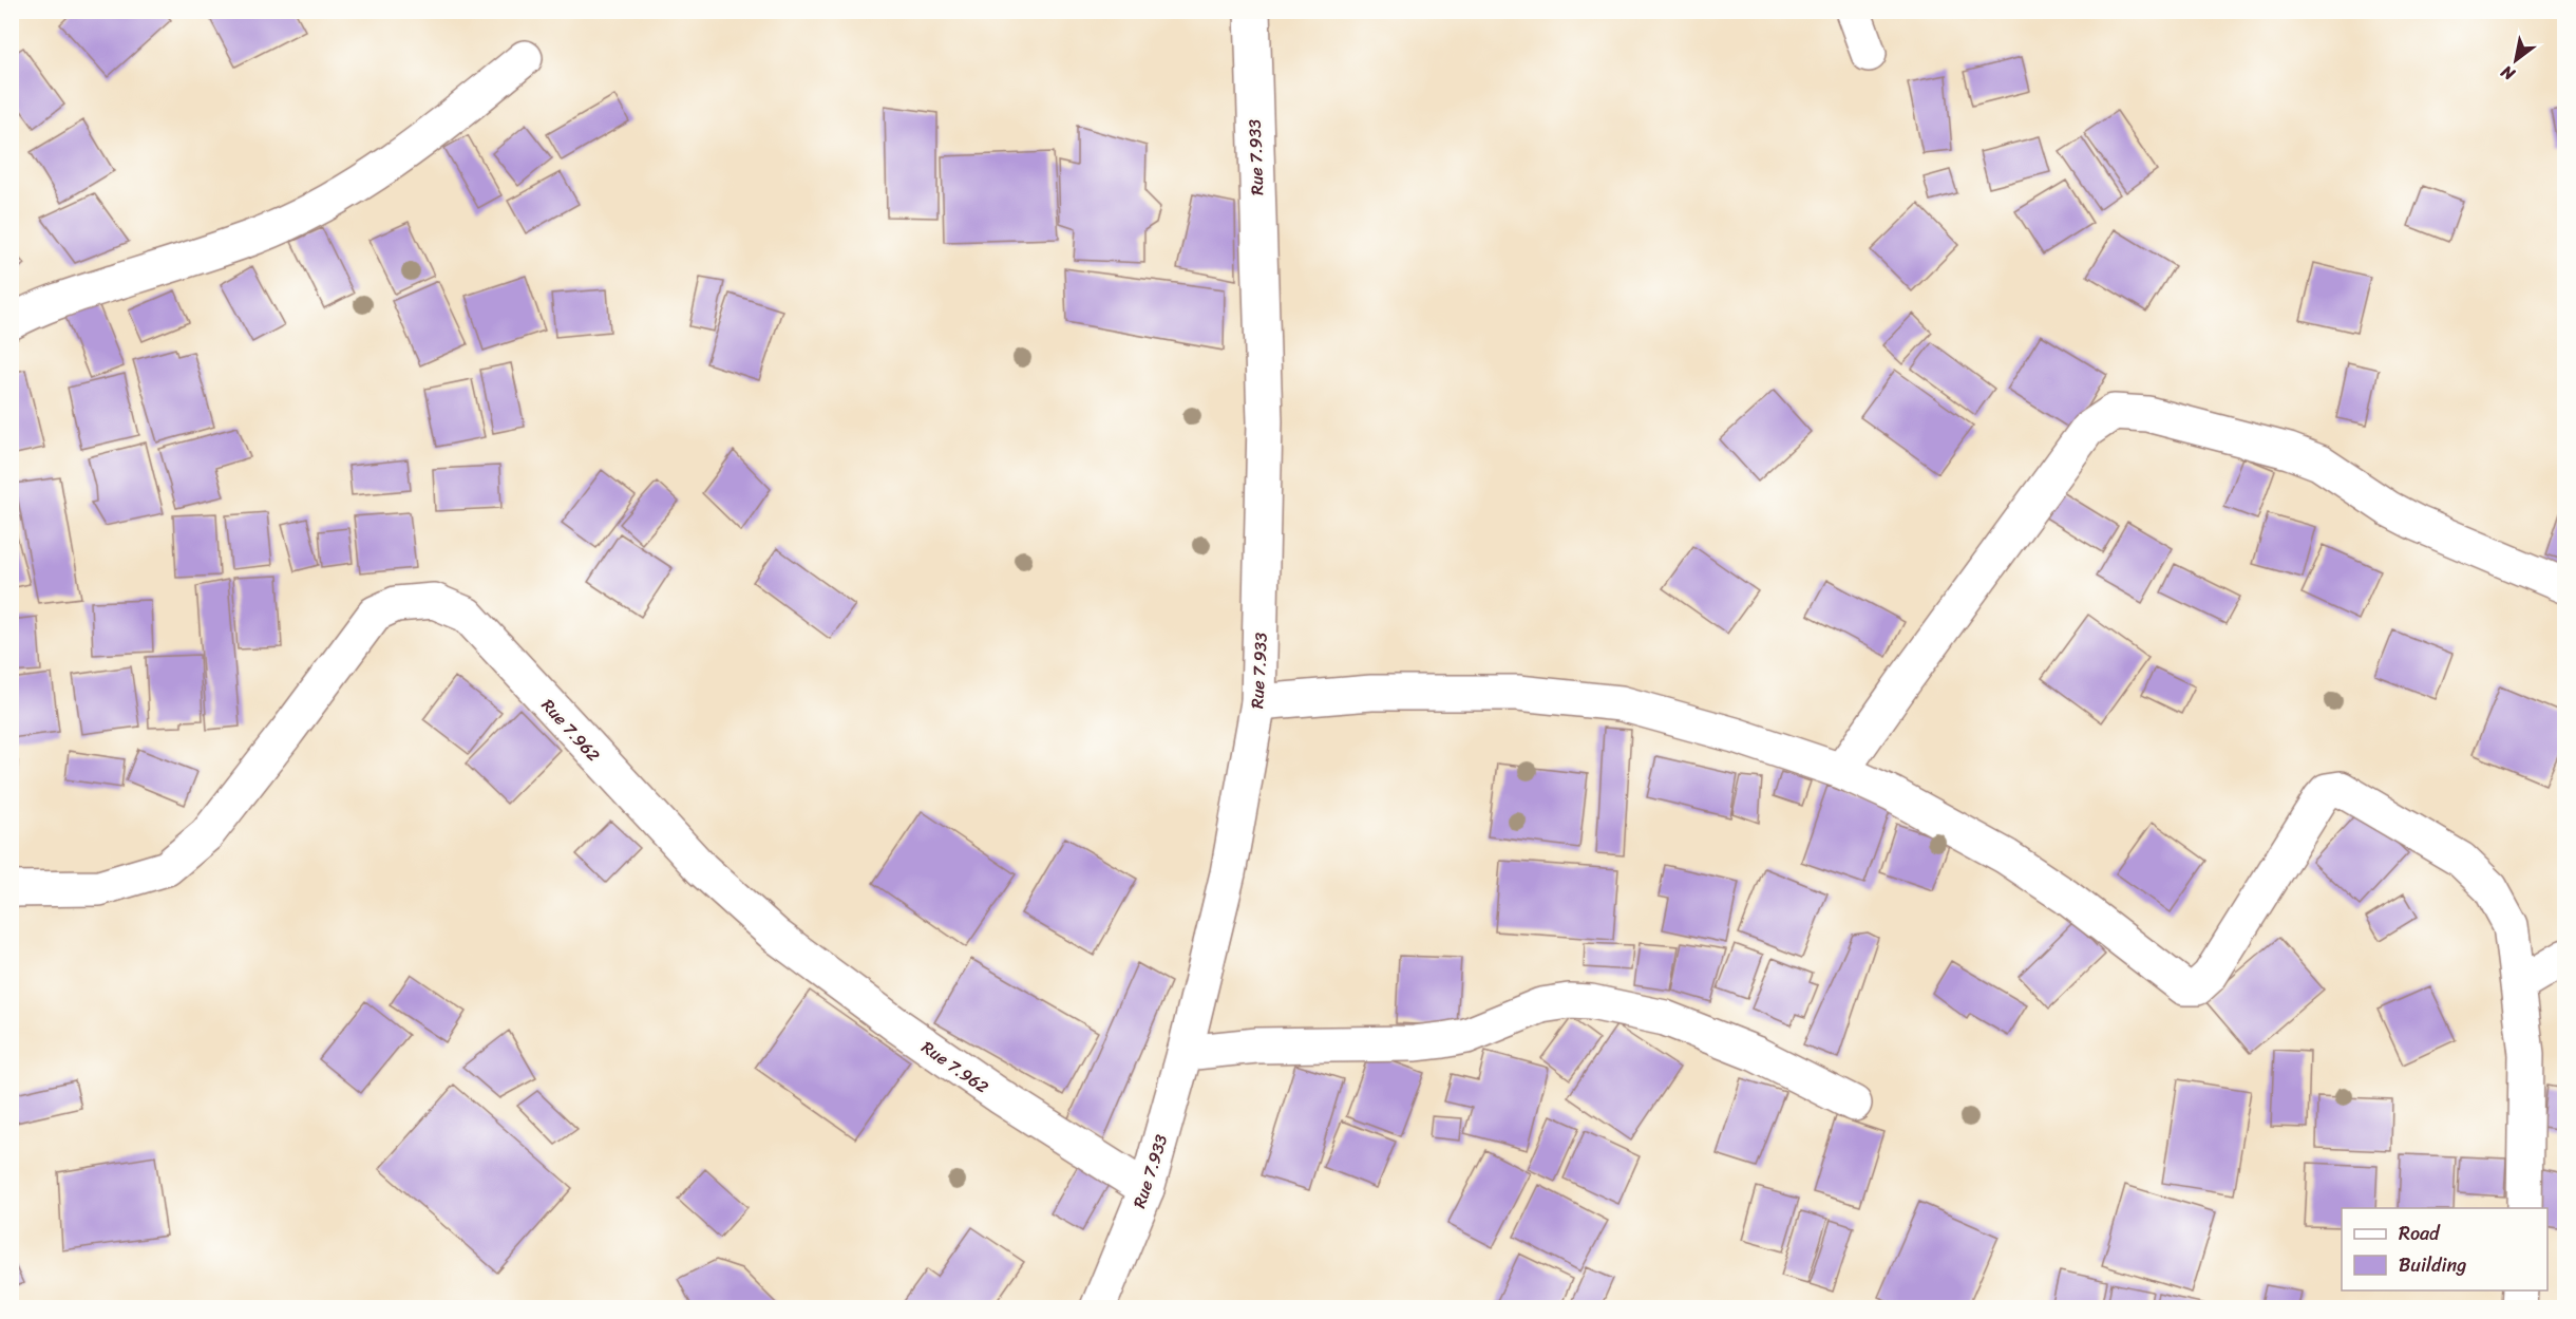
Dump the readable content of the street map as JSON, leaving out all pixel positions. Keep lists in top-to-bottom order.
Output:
{
  "streets": {
    "street": ["Rue 7.933", "Rue 7.962"]
  },
  "crossings": [
    ["Rue 7.933", "Rue 7.962"]
  ],
  "legend": ["Road", "Building"],
  "north": "bottom left"
}
